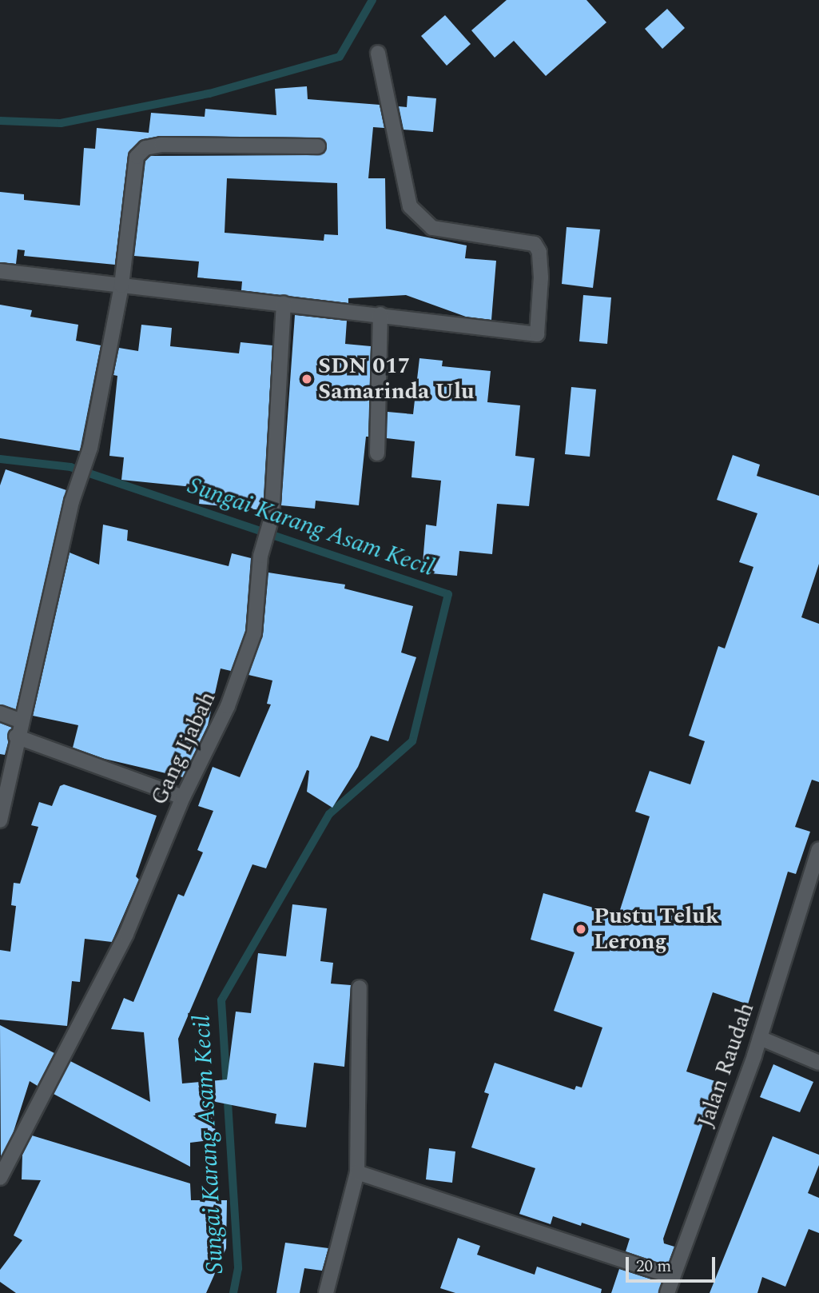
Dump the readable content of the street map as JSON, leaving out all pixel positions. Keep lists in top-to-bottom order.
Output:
{
  "streets": {
    "street": ["Gang Ijabah", "Jalan Raudah"]
  },
  "water": ["Sungai Karang Asam Kecil"],
  "places": ["SDN 017 Samarinda Ulu", "Pustu Teluk Lerong"],
  "scale_bar": "20 m"
}
